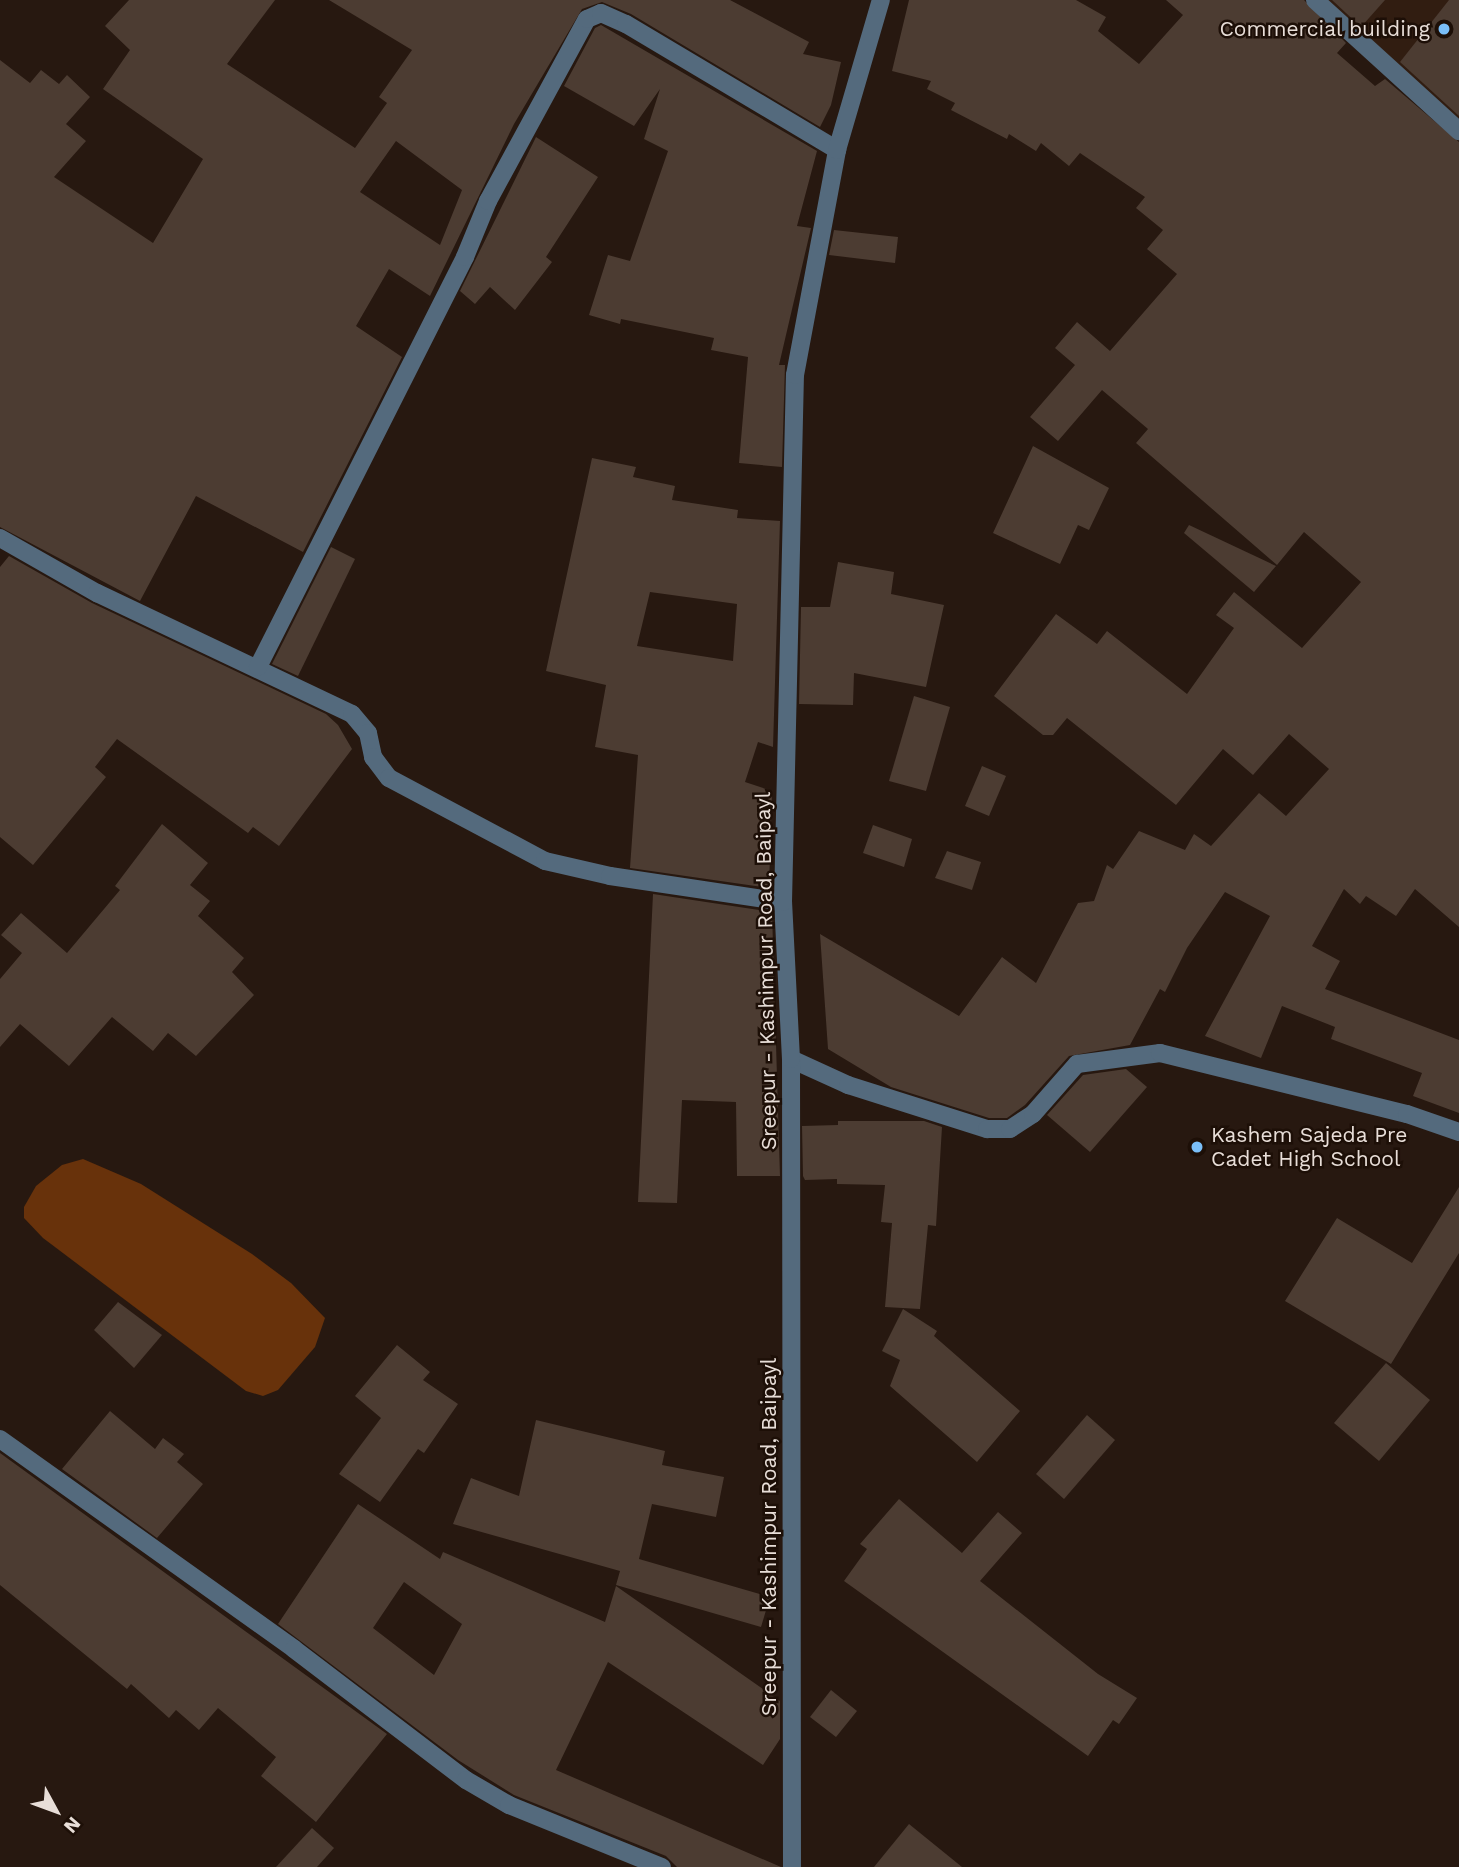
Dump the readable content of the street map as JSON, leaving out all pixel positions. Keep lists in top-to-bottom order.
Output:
{
  "streets": {
    "street": ["Sreepur - Kashimpur Road, Baipayl"]
  },
  "places": ["Commercial building", "Kashem Sajeda Pre Cadet High School"],
  "north": "bottom right"
}
